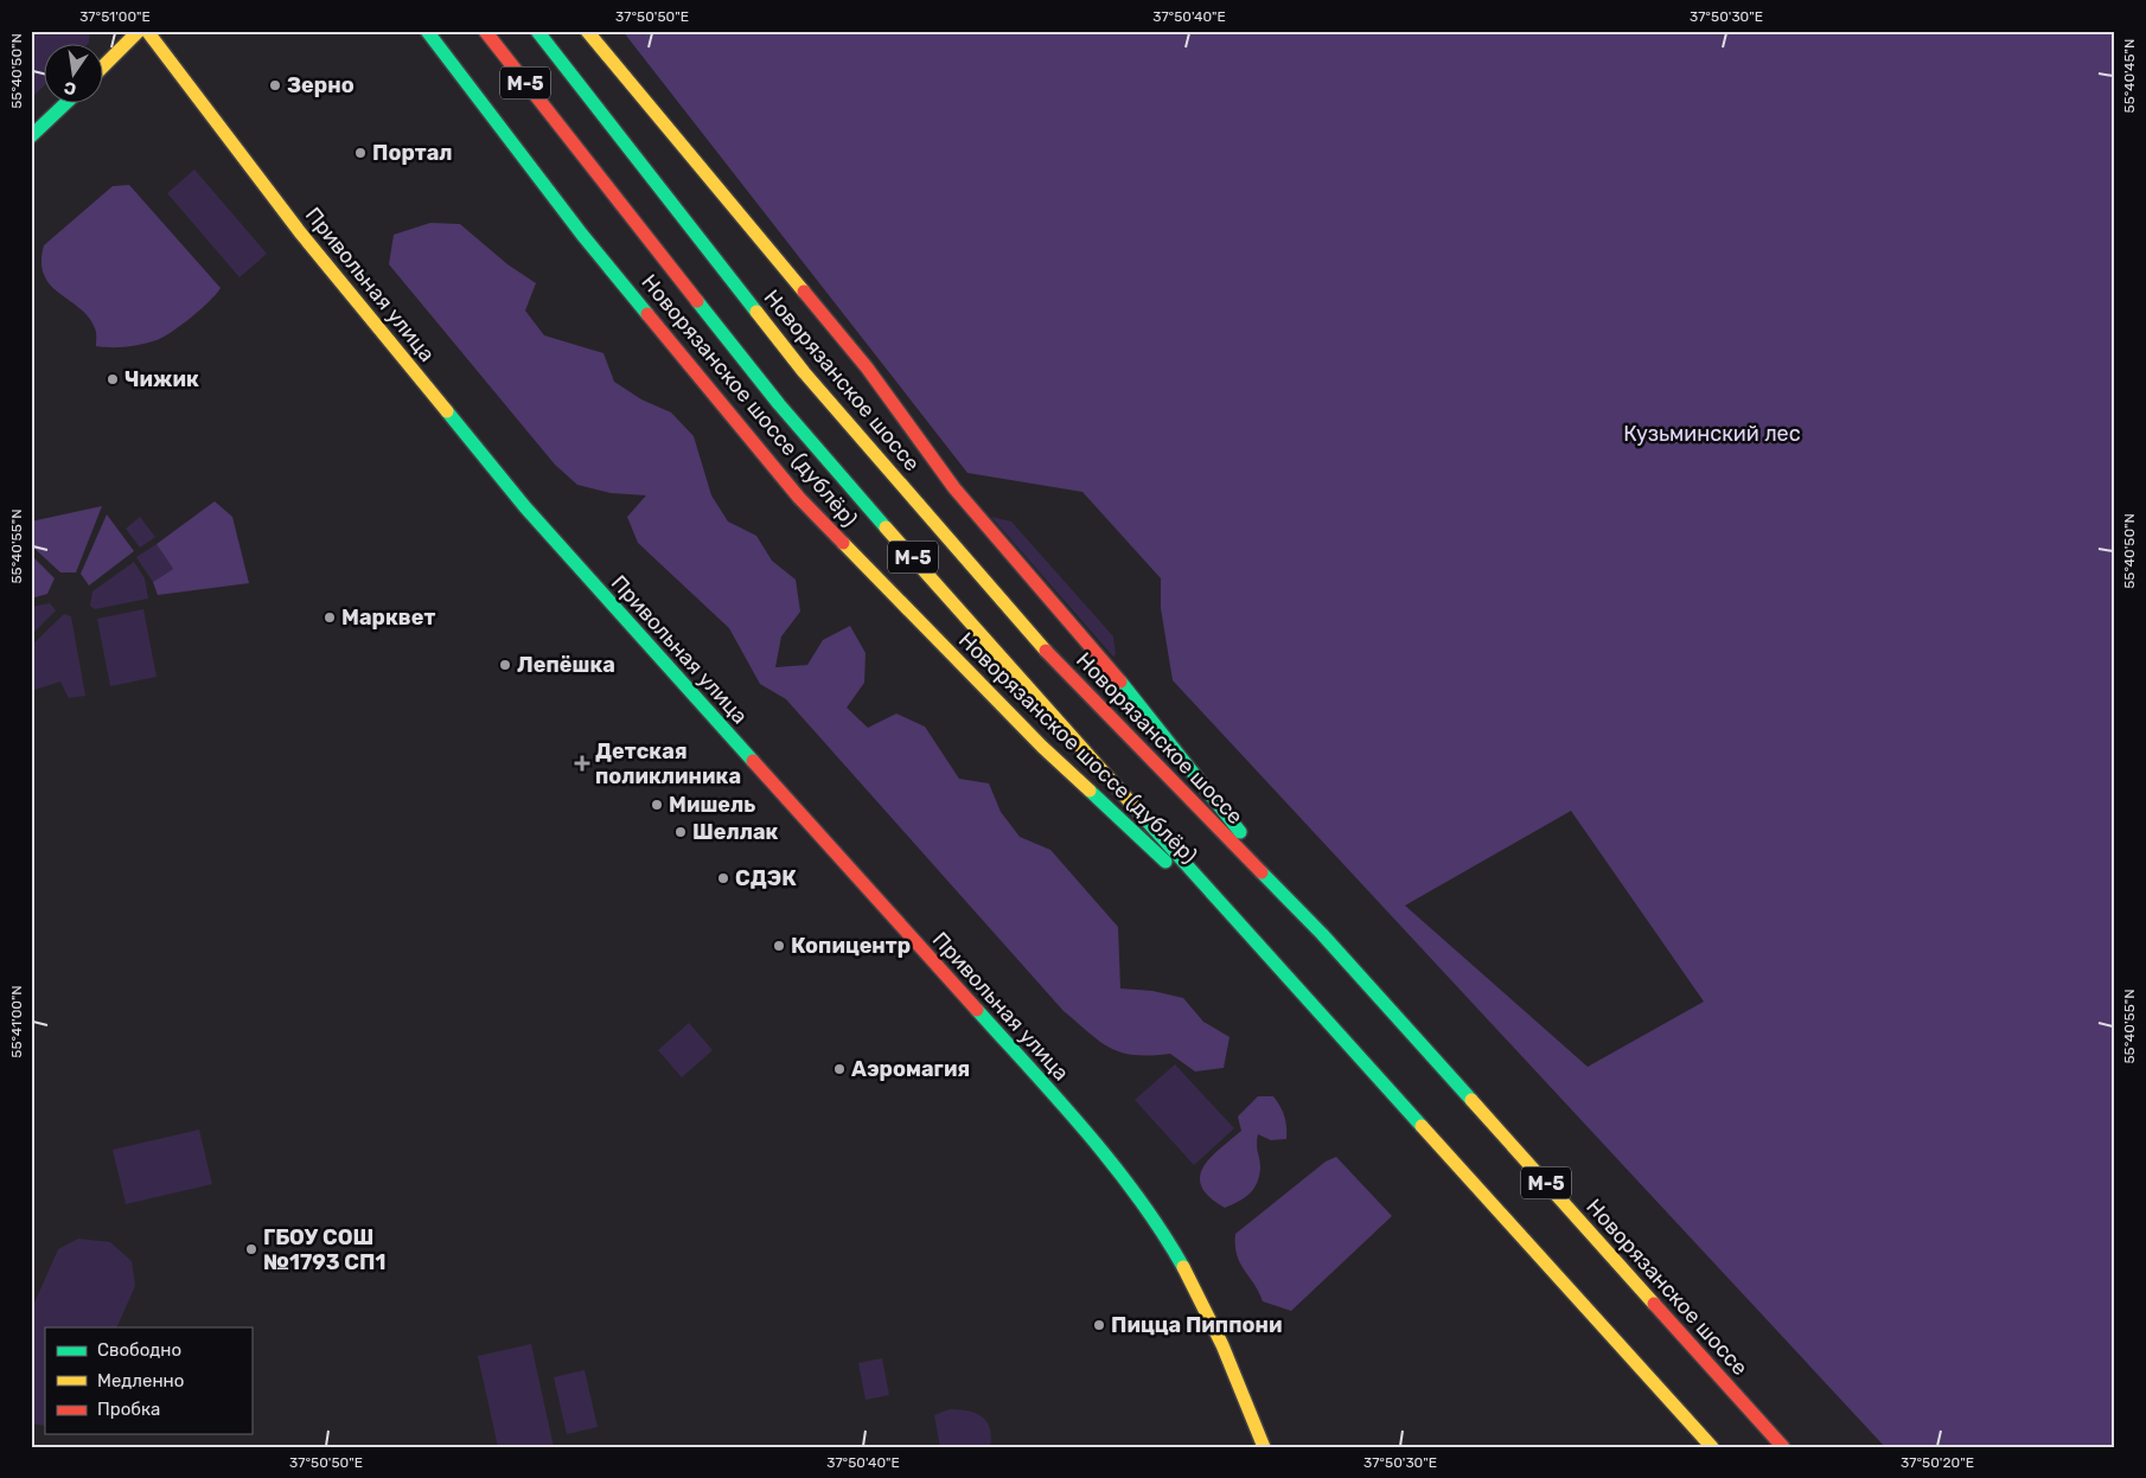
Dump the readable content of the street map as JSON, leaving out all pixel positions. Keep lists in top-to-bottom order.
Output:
{
  "streets": {
    "main road": [
      "М-5",
      "Привольная улица",
      "Новорязанское шоссе",
      "Новорязанское шоссе (дублёр)"
    ]
  },
  "crossings": [
    ["М-5", "Новорязанское шоссе (дублёр)"]
  ],
  "parks": ["Кузьминский лес"],
  "places": {
    "other": [
      "Зерно",
      "Портал",
      "Чижик",
      "Марквет",
      "Лепёшка",
      "Мишель",
      "Шеллак",
      "СДЭК",
      "Копицентр",
      "Аэромагия",
      "ГБОУ СОШ №1793 СП1",
      "Пицца Пиппони"
    ],
    "health": ["Детская поликлиника"]
  },
  "legend": ["Свободно", "Медленно", "Пробка"],
  "north": "bottom",
  "coordinates": [
    "37°51'00\"E",
    "37°50'50\"E",
    "37°50'40\"E",
    "37°50'30\"E",
    "55°40'50\"N",
    "55°40'45\"N",
    "55°40'55\"N",
    "55°41'00\"N",
    "37°50'20\"E"
  ]
}
